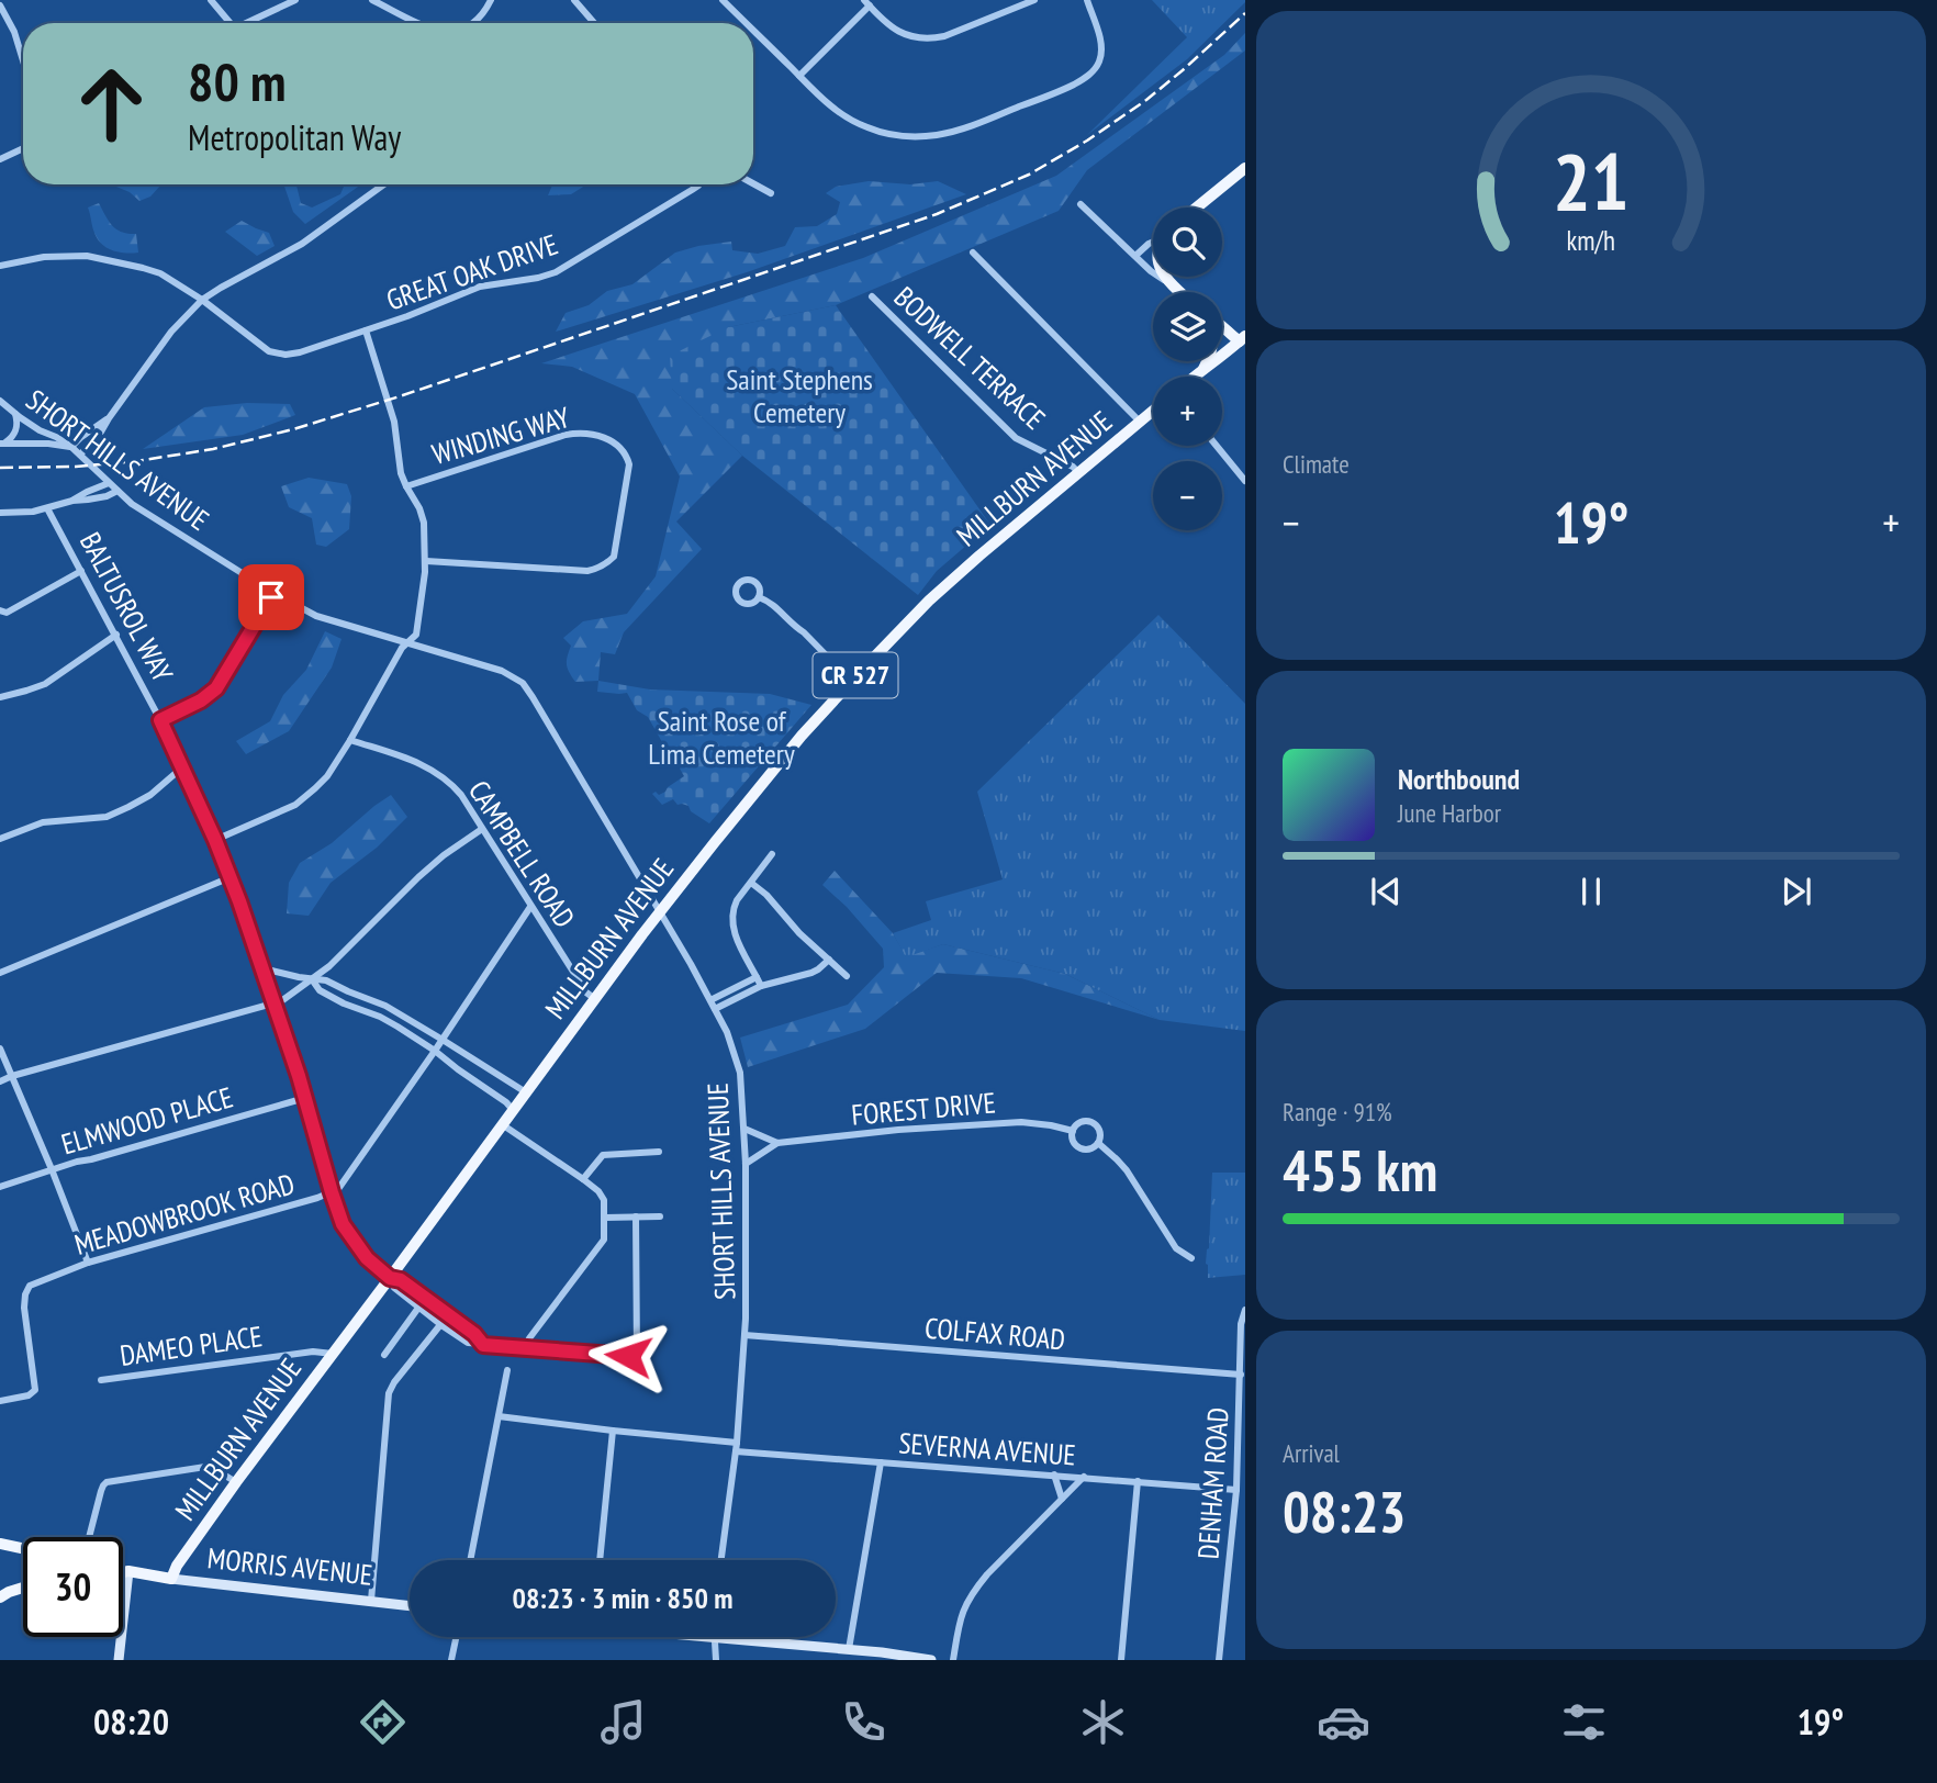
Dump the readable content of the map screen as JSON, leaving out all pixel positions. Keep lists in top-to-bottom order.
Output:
{
  "streets": {
    "main road": ["MILLBURN AVENUE", "CR 527", "MORRIS AVENUE"],
    "street": [
      "GREAT OAK DRIVE",
      "BODWELL TERRACE",
      "WINDING WAY",
      "SHORT HILLS AVENUE",
      "BALTUSROL WAY",
      "CAMPBELL ROAD",
      "FOREST DRIVE",
      "ELMWOOD PLACE",
      "MEADOWBROOK ROAD",
      "COLFAX ROAD",
      "DAMEO PLACE",
      "SEVERNA AVENUE",
      "DENHAM ROAD"
    ]
  },
  "crossings": [
    ["BODWELL TERRACE", "MILLBURN AVENUE"],
    ["SHORT HILLS AVENUE", "MILLBURN AVENUE"],
    ["SHORT HILLS AVENUE", "FOREST DRIVE"],
    ["SHORT HILLS AVENUE", "COLFAX ROAD"],
    ["SHORT HILLS AVENUE", "SEVERNA AVENUE"],
    ["MILLBURN AVENUE", "BALTUSROL WAY"],
    ["MILLBURN AVENUE", "CAMPBELL ROAD"],
    ["MILLBURN AVENUE", "DAMEO PLACE"],
    ["MILLBURN AVENUE", "MORRIS AVENUE"],
    ["BALTUSROL WAY", "ELMWOOD PLACE"],
    ["BALTUSROL WAY", "MEADOWBROOK ROAD"],
    ["CAMPBELL ROAD", "MEADOWBROOK ROAD"],
    ["COLFAX ROAD", "DENHAM ROAD"],
    ["SEVERNA AVENUE", "DENHAM ROAD"]
  ],
  "parks": ["Saint Stephens Cemetery", "Saint Rose of Lima Cemetery"],
  "page": {
    "turn": ["80 m", "Metropolitan Way"],
    "map_buttons": ["+", "−"],
    "tile": [
      "Climate",
      ["Range · 91%", "455 km"],
      ["Arrival", "08:23"]
    ],
    "heat": ["−", "19°", "+"],
    "song": ["Northbound", "June Harbor"],
    "limit": "30",
    "trip": "08:23 · 3 min · 850 m",
    "tabs": ["08:20", "19°"],
    "gauge": ["21", "km/h"]
  }
}
